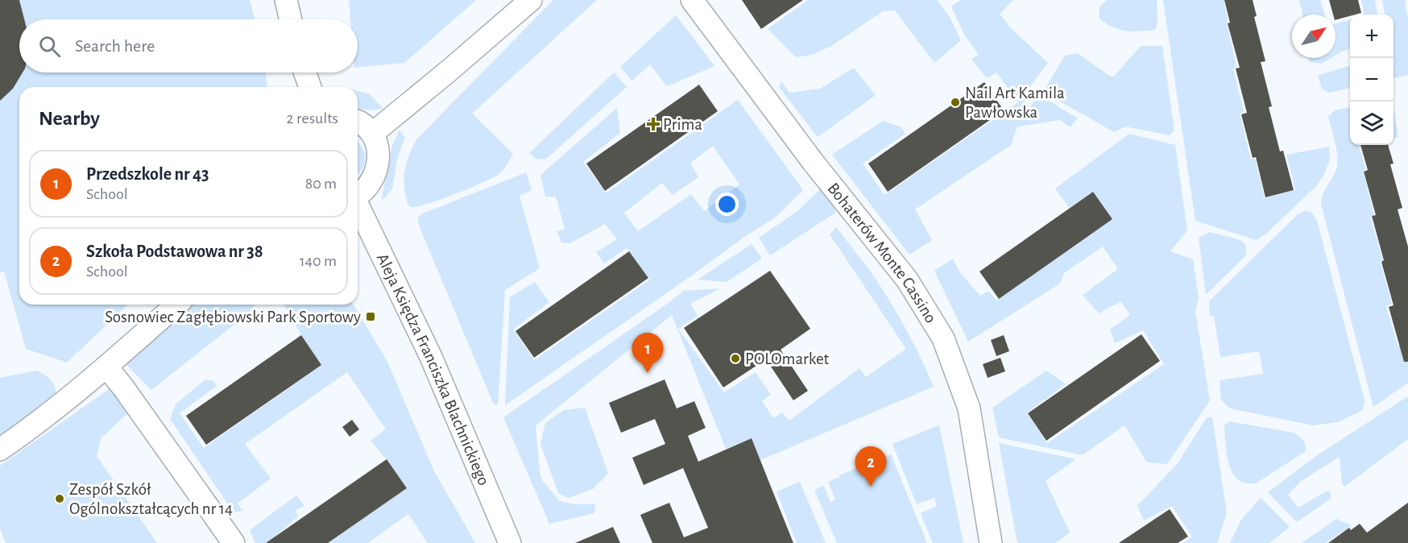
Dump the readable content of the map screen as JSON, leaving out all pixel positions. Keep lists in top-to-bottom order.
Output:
{
  "streets": {
    "street": ["Bohaterów Monte Cassino", "Aleja Księdza Franciszka Blachnickiego"]
  },
  "places": {
    "other": ["Nail Art Kamila Pawłowska", "POLOmarket", "Zespół Szkół Ogólnokształcących nr 14"],
    "health": ["Prima"],
    "transit": ["Sosnowiec Zagłębiowski Park Sportowy"]
  },
  "north": "top right",
  "page": {
    "map_buttons": ["+", "−"],
    "search": "Search here",
    "heading": ["Nearby", "2 results"],
    "list": [
      {
        "mark": "1",
        "name": "Przedszkole nr 43",
        "note": "School",
        "value": "80 m"
      },
      {
        "mark": "2",
        "name": "Szkoła Podstawowa nr 38",
        "note": "School",
        "value": "140 m"
      }
    ],
    "pins": ["1", "2"]
  }
}
